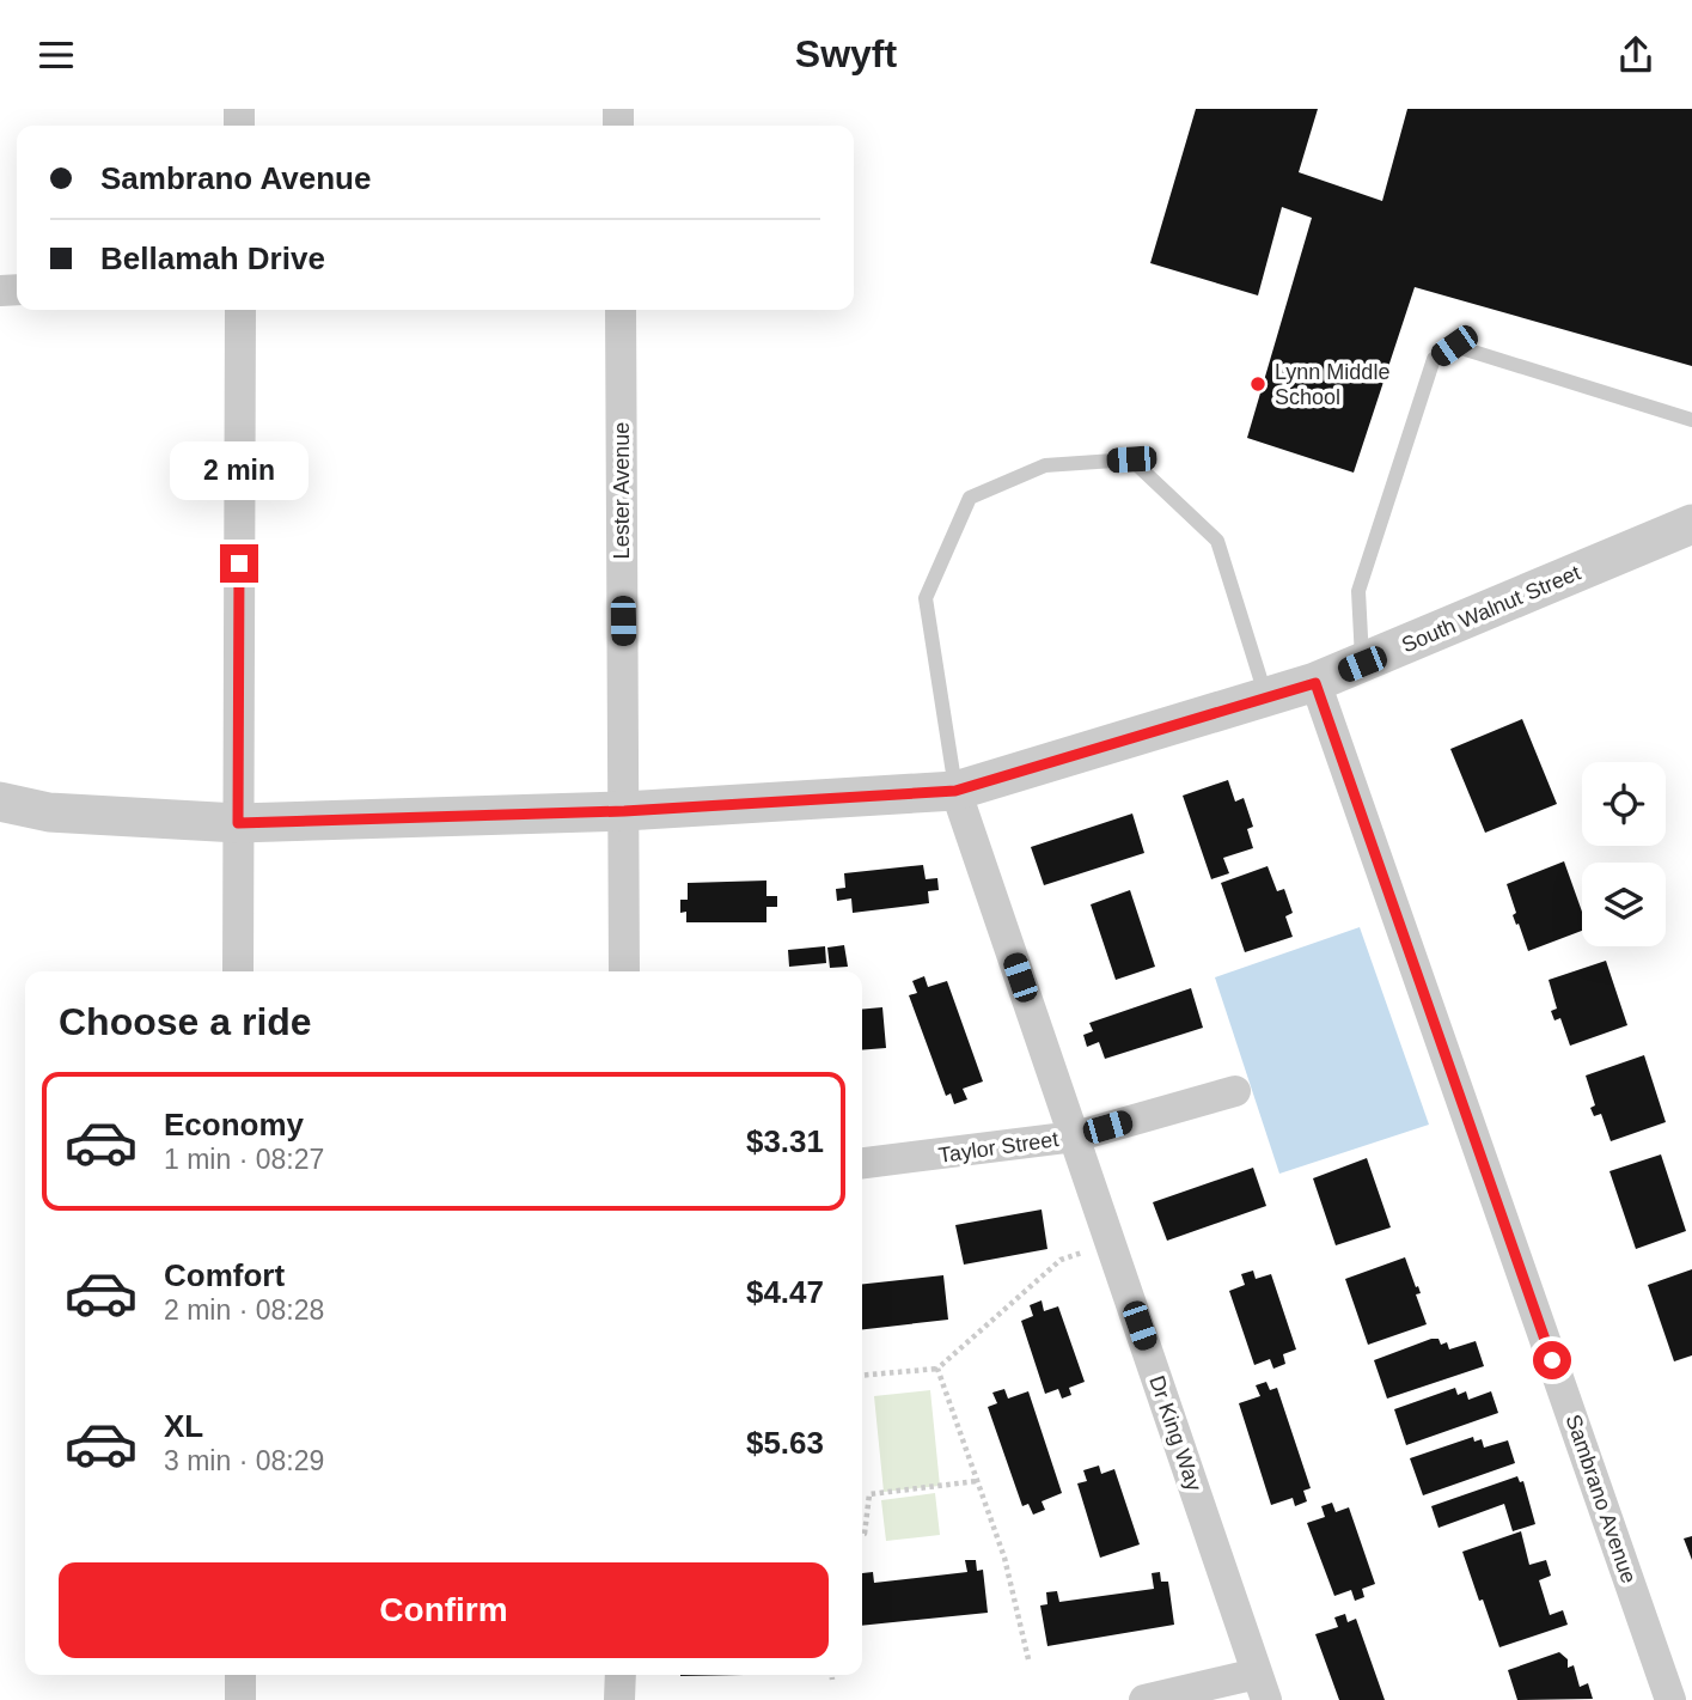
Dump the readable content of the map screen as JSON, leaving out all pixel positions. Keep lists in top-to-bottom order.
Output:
{
  "streets": {
    "street": [
      "Lester Avenue",
      "South Walnut Street",
      "Taylor Street",
      "Dr King Way",
      "Sambrano Avenue"
    ]
  },
  "crossings": [
    ["Lester Avenue", "South Walnut Street"],
    ["South Walnut Street", "Dr King Way"],
    ["South Walnut Street", "Sambrano Avenue"],
    ["Taylor Street", "Dr King Way"]
  ],
  "places": ["Lynn Middle School"],
  "page": {
    "header": "Swyft",
    "banner": ["Sambrano Avenue", "Bellamah Drive"],
    "bubble": "2 min",
    "heading": "Choose a ride",
    "list": [
      {
        "name": "Economy",
        "note": "1 min · 08:27",
        "value": "$3.31"
      },
      {
        "name": "Comfort",
        "note": "2 min · 08:28",
        "value": "$4.47"
      },
      {
        "name": "XL",
        "note": "3 min · 08:29",
        "value": "$5.63"
      }
    ],
    "buttons": "Confirm"
  }
}
